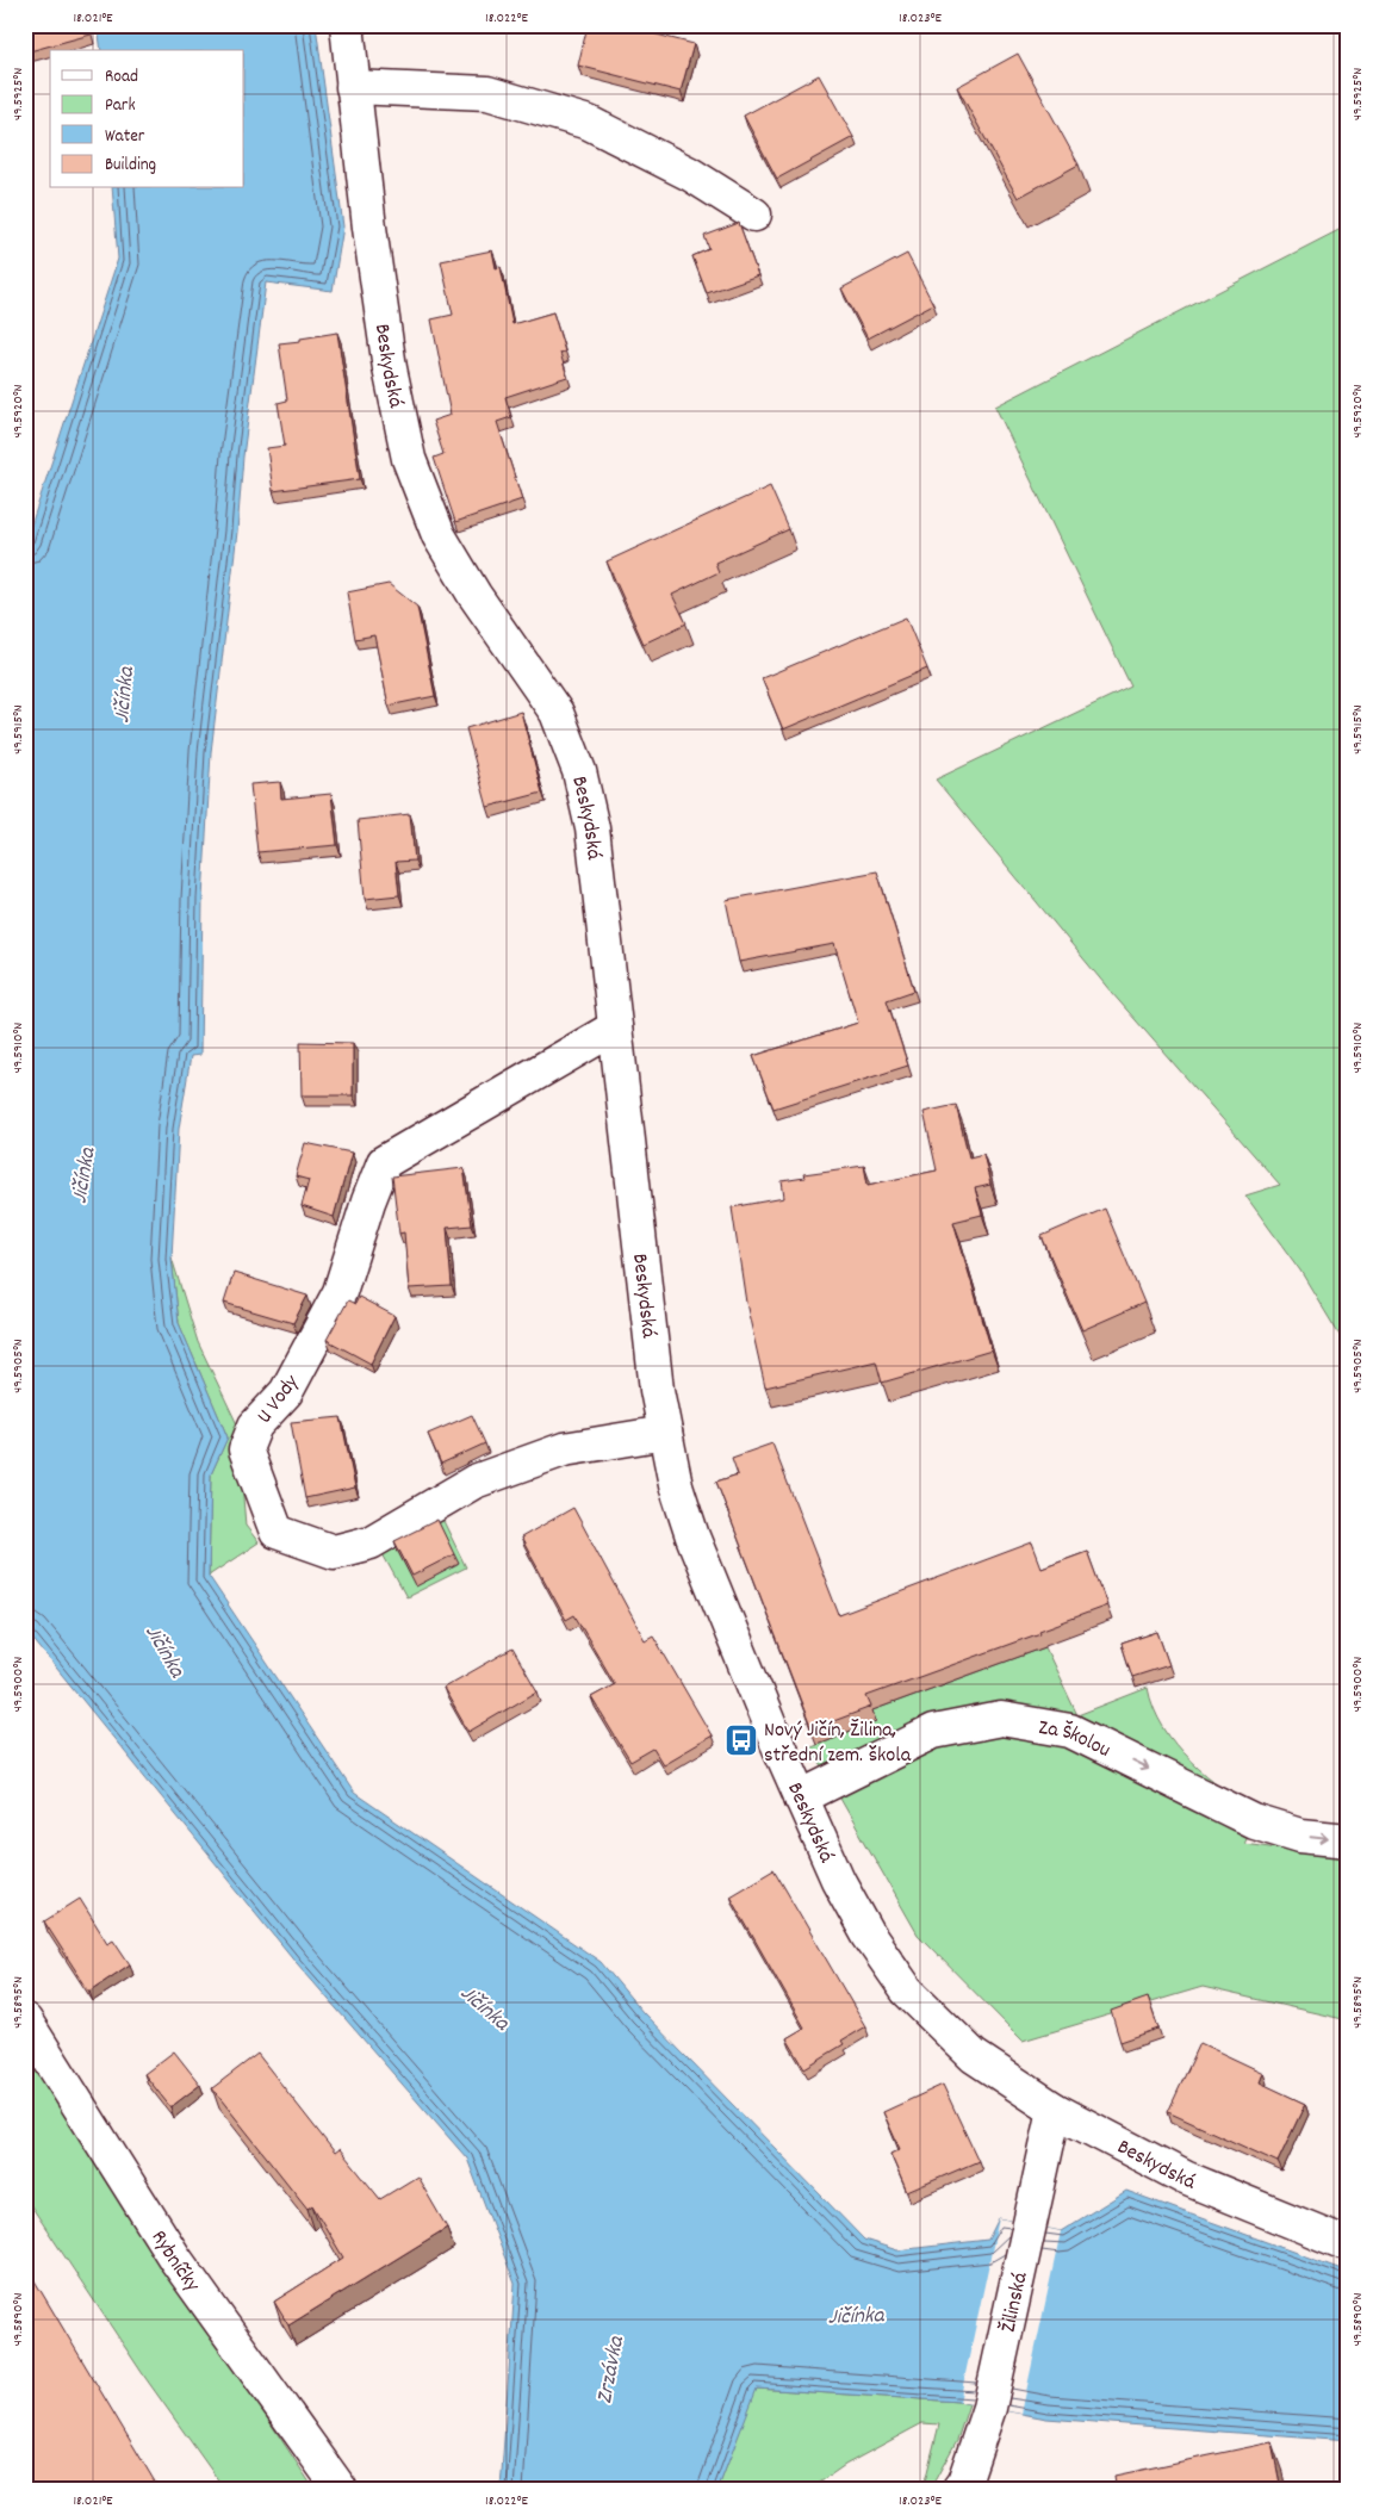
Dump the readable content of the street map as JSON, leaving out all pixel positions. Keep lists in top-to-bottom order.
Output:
{
  "streets": {
    "street": [
      "Beskydská",
      "U Vody",
      "Za Školou",
      "Rybníčky",
      "Žilinská"
    ]
  },
  "crossings": [
    ["Beskydská", "U Vody"],
    ["Beskydská", "Za Školou"],
    ["Beskydská", "Žilinská"]
  ],
  "one_way": ["Za Školou"],
  "water": ["Jičínka", "Zrzávka"],
  "places": {
    "bus stop": ["Nový Jičín, Žilina, střední zem. škola"]
  },
  "legend": [
    "Road",
    "Park",
    "Water",
    "Building"
  ],
  "coordinates": [
    "18.021°E",
    "18.022°E",
    "18.023°E",
    "49.5925°N",
    "49.5920°N",
    "49.5915°N",
    "49.5910°N",
    "49.5905°N",
    "49.5900°N",
    "49.5895°N",
    "49.5890°N"
  ]
}
